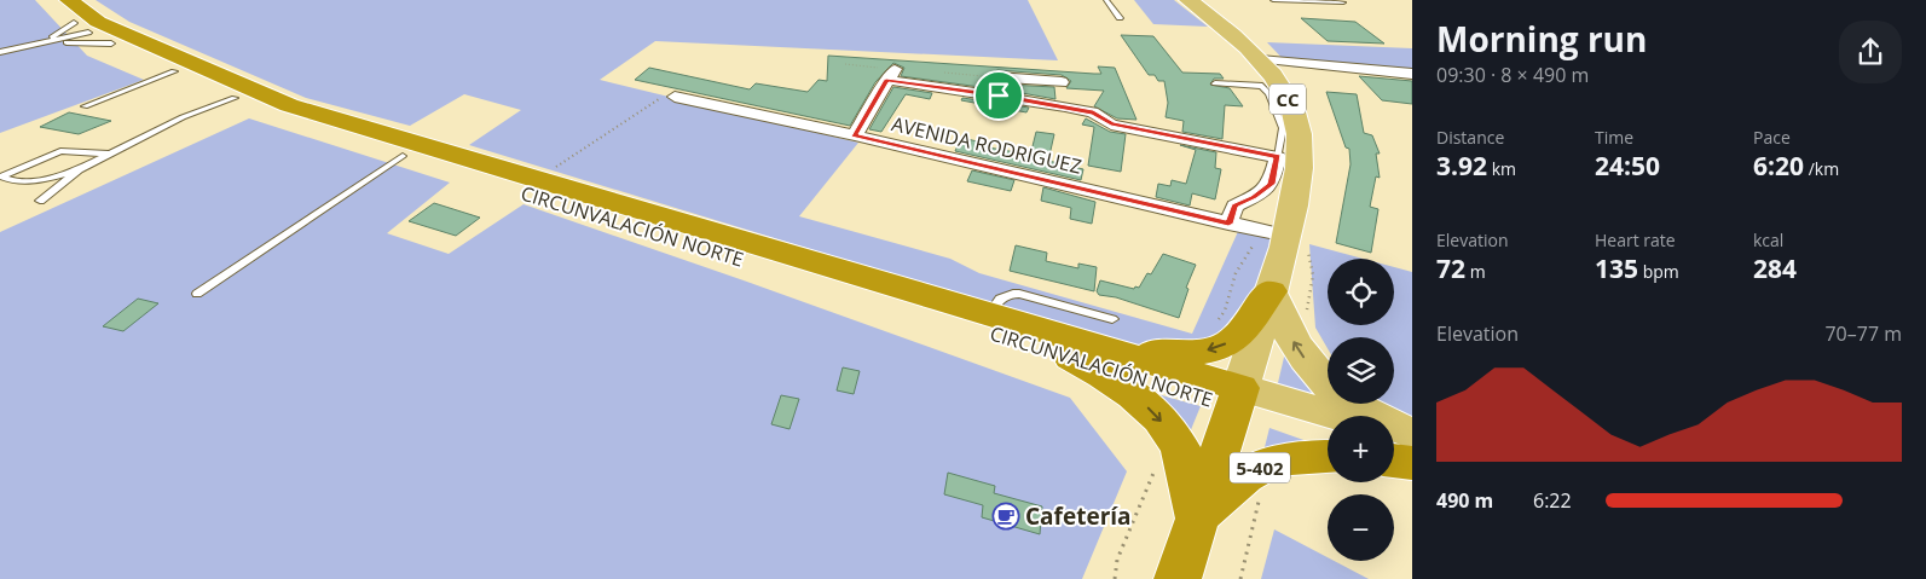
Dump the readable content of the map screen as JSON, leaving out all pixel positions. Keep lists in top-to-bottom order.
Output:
{
  "streets": {
    "highway": ["CC", "CIRCUNVALACIÓN NORTE", "5-402"],
    "street": ["AVENIDA RODRIGUEZ"]
  },
  "crossings": [
    ["CC", "AVENIDA RODRIGUEZ"],
    ["CC", "CIRCUNVALACIÓN NORTE"],
    ["CC", "5-402"]
  ],
  "places": {
    "cafe": ["Cafetería"]
  },
  "page": {
    "heading": ["Morning run", "09:30 · 8 × 490 m"],
    "stats": [
      ["Distance", "3.92 km"],
      ["Time", "24:50"],
      ["Pace", "6:20 /km"],
      ["Elevation", "72 m"],
      ["Heart rate", "135 bpm"],
      ["kcal", "284"]
    ],
    "map_buttons": ["+", "−"],
    "chart": ["Elevation", "70–77 m"],
    "list": [
      {
        "name": "490 m",
        "note": "6:22"
      }
    ]
  }
}
